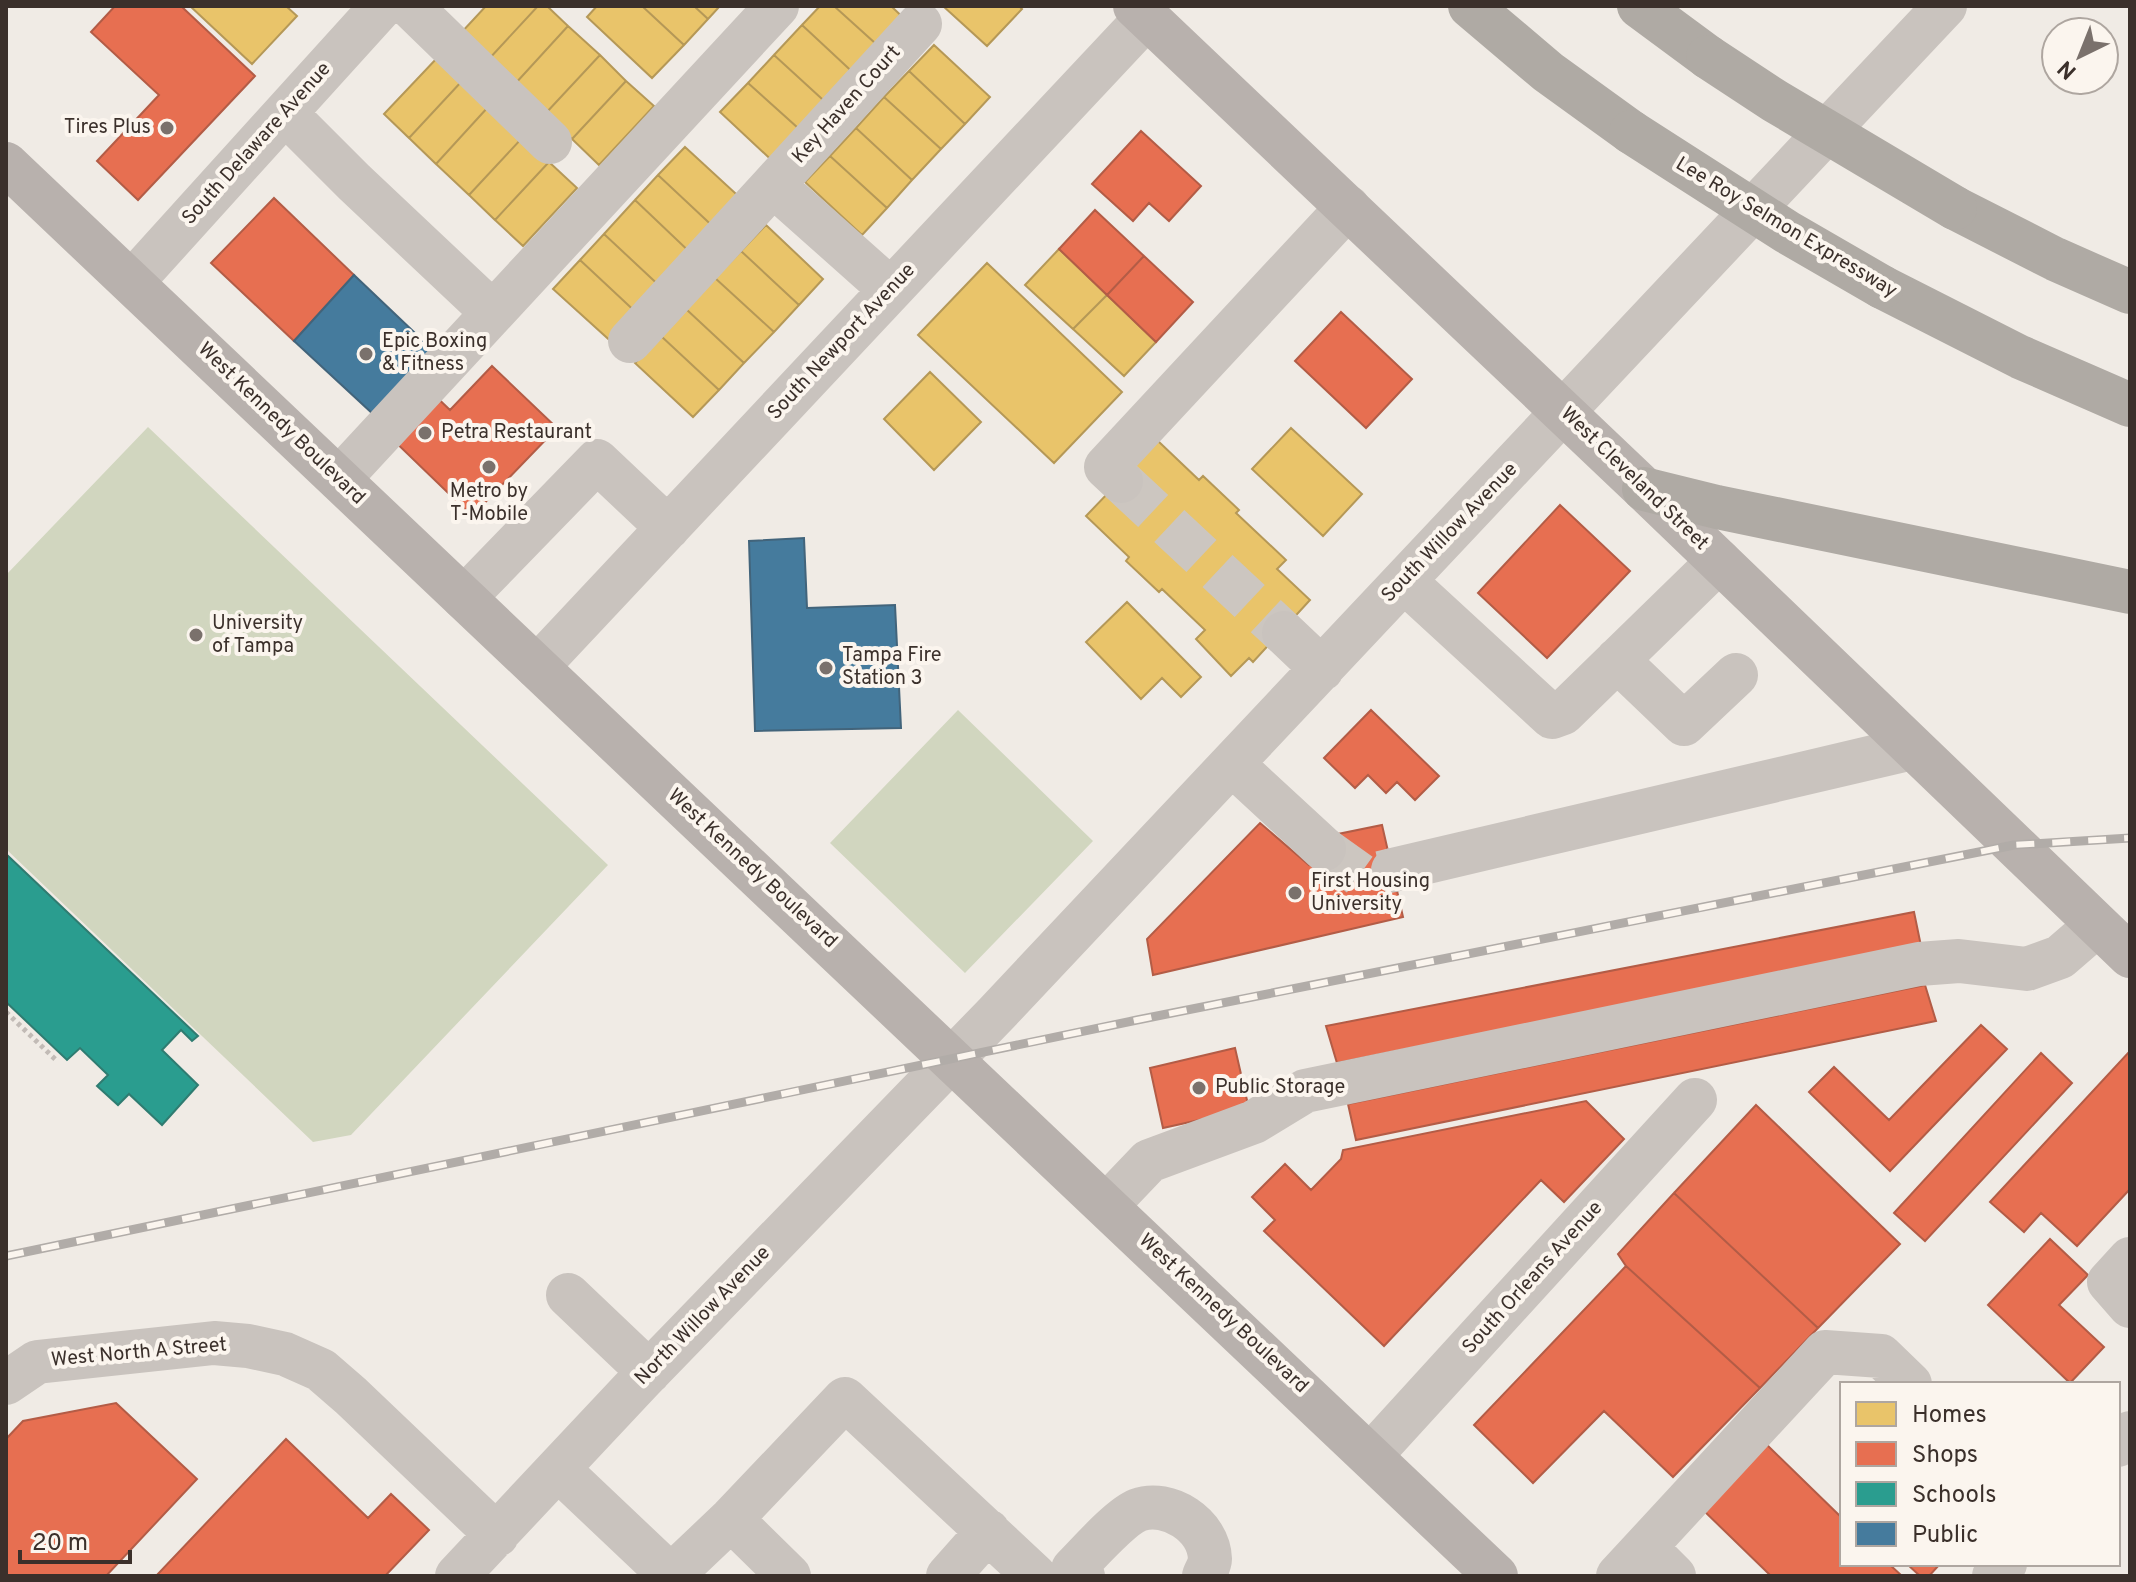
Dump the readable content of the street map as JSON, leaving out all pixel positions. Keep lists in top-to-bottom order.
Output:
{
  "streets": {
    "highway": ["Lee Roy Selmon Expressway"],
    "main road": ["West Kennedy Boulevard", "West Cleveland Street"],
    "street": [
      "Key Haven Court",
      "South Delaware Avenue",
      "South Newport Avenue",
      "South Willow Avenue",
      "South Orleans Avenue",
      "North Willow Avenue",
      "West North A Street"
    ]
  },
  "crossings": [
    ["South Delaware Avenue", "West Kennedy Boulevard"],
    ["South Newport Avenue", "West Kennedy Boulevard"],
    ["South Newport Avenue", "West Cleveland Street"],
    ["West Kennedy Boulevard", "South Willow Avenue"],
    ["West Kennedy Boulevard", "South Orleans Avenue"],
    ["West Kennedy Boulevard", "North Willow Avenue"],
    ["West Cleveland Street", "South Willow Avenue"],
    ["South Willow Avenue", "North Willow Avenue"],
    ["North Willow Avenue", "West North A Street"]
  ],
  "places": [
    "Tires Plus",
    "Epic Boxing & Fitness",
    "Petra Restaurant",
    "Metro by T-Mobile",
    "University of Tampa",
    "Tampa Fire Station 3",
    "First Housing University",
    "Public Storage"
  ],
  "legend": [
    "Homes",
    "Shops",
    "Schools",
    "Public"
  ],
  "scale_bar": "20 m",
  "north": "bottom left"
}
